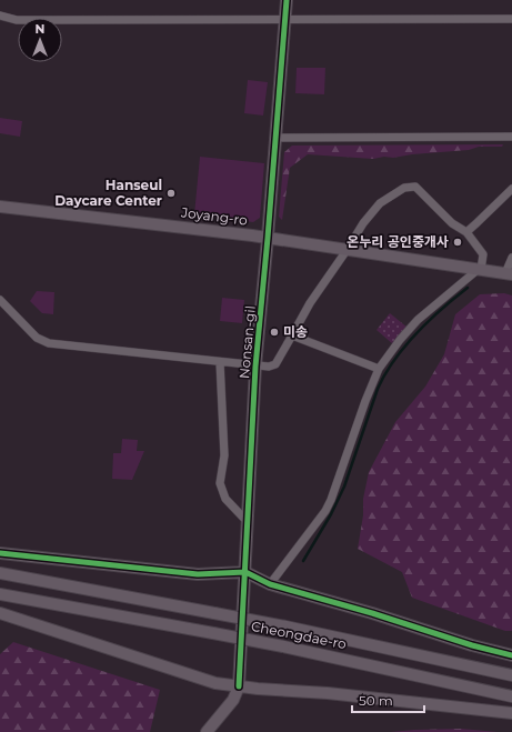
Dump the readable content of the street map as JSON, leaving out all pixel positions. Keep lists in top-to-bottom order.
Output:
{
  "streets": {
    "street": ["Joyang-ro", "Nonsan-gil", "Cheongdae-ro"]
  },
  "crossings": [
    ["Joyang-ro", "Nonsan-gil"]
  ],
  "places": ["Hanseul Daycare Center", "온누리 공인중개사", "미송"],
  "scale_bar": "50 m",
  "north": "top"
}
